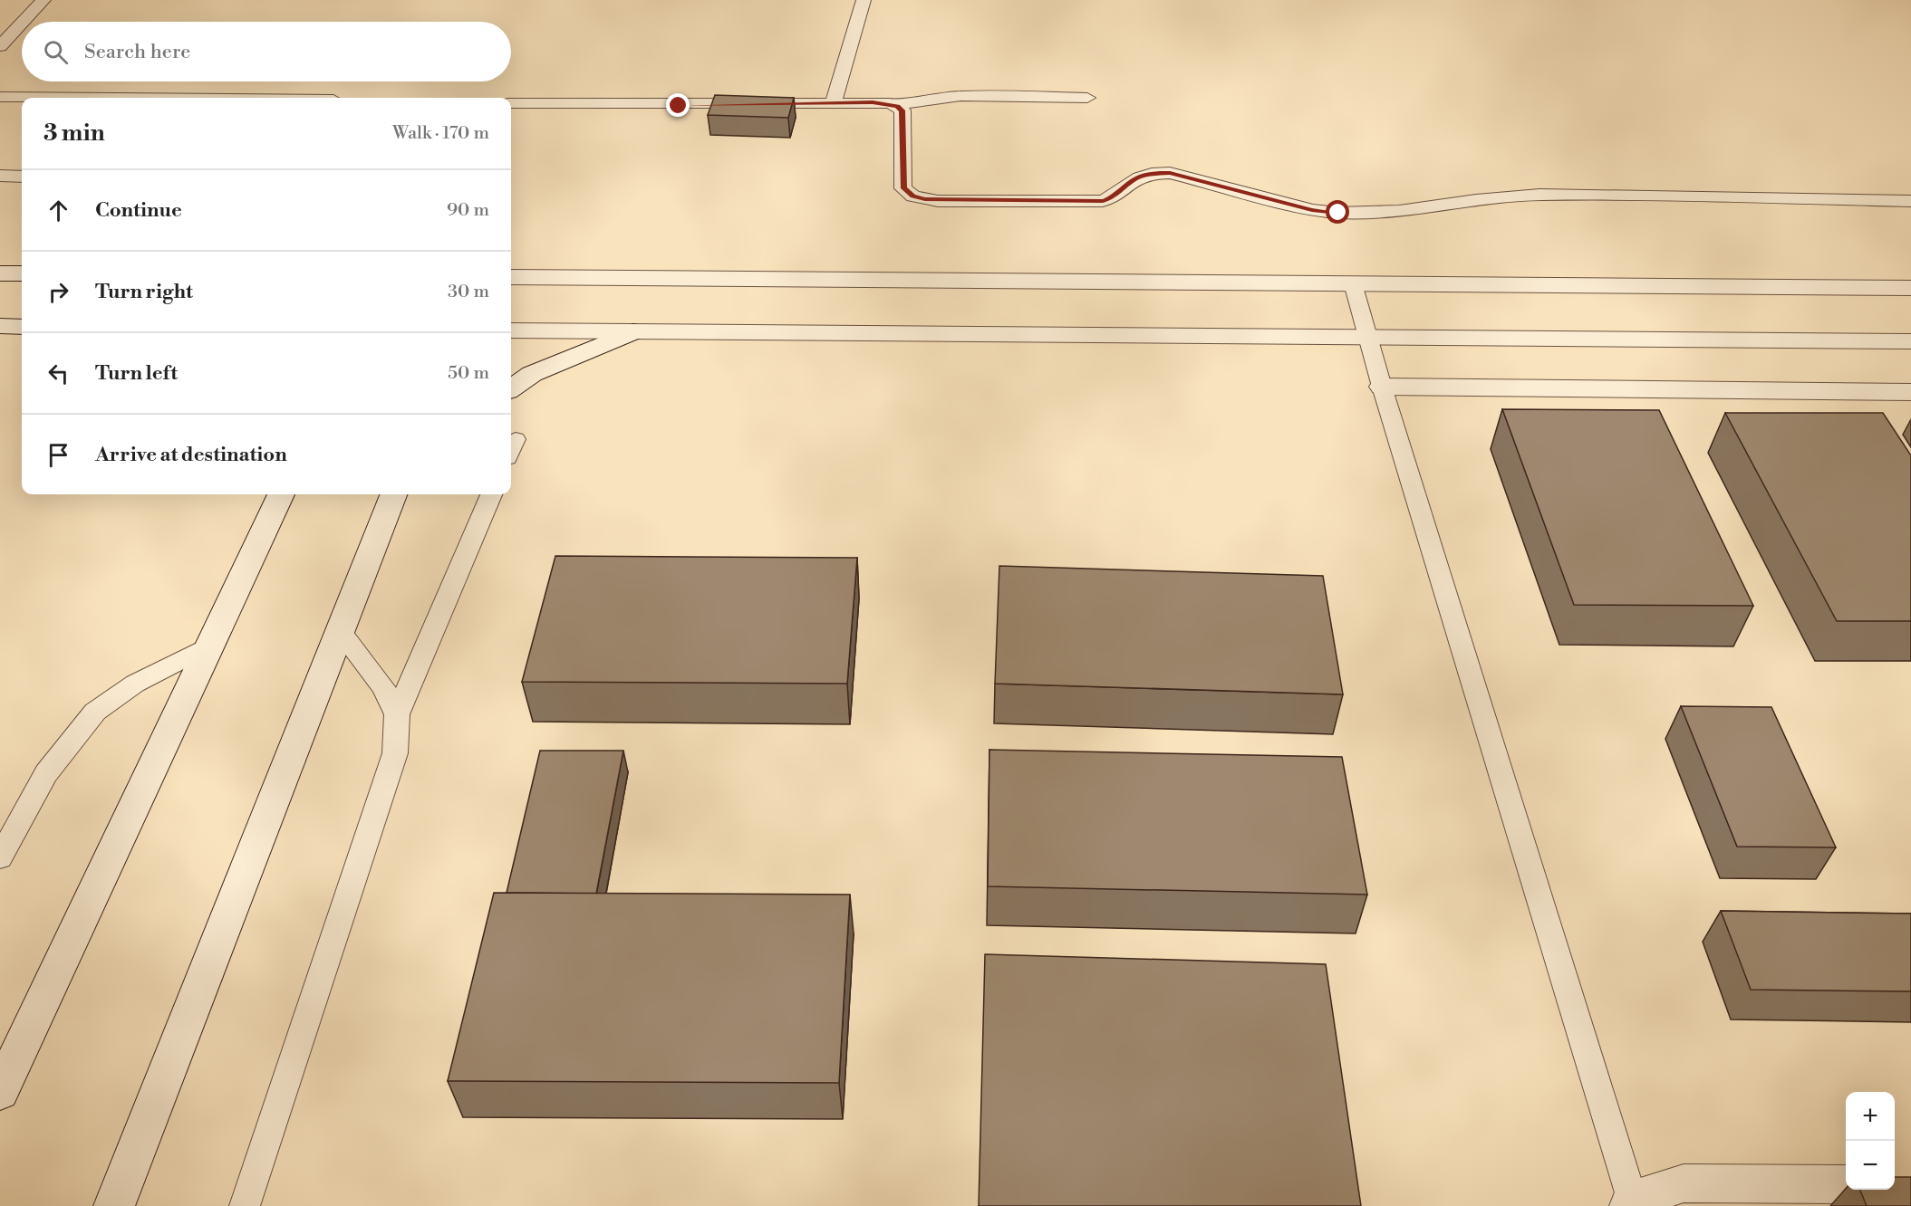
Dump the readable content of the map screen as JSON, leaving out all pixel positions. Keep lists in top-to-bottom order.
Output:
{
  "page": {
    "search": "Search here",
    "heading": ["3 min", "Walk · 170 m"],
    "list": [
      ["Continue", "90 m"],
      ["Turn right", "30 m"],
      ["Turn left", "50 m"],
      "Arrive at destination"
    ],
    "map_buttons": ["+", "−"]
  }
}
